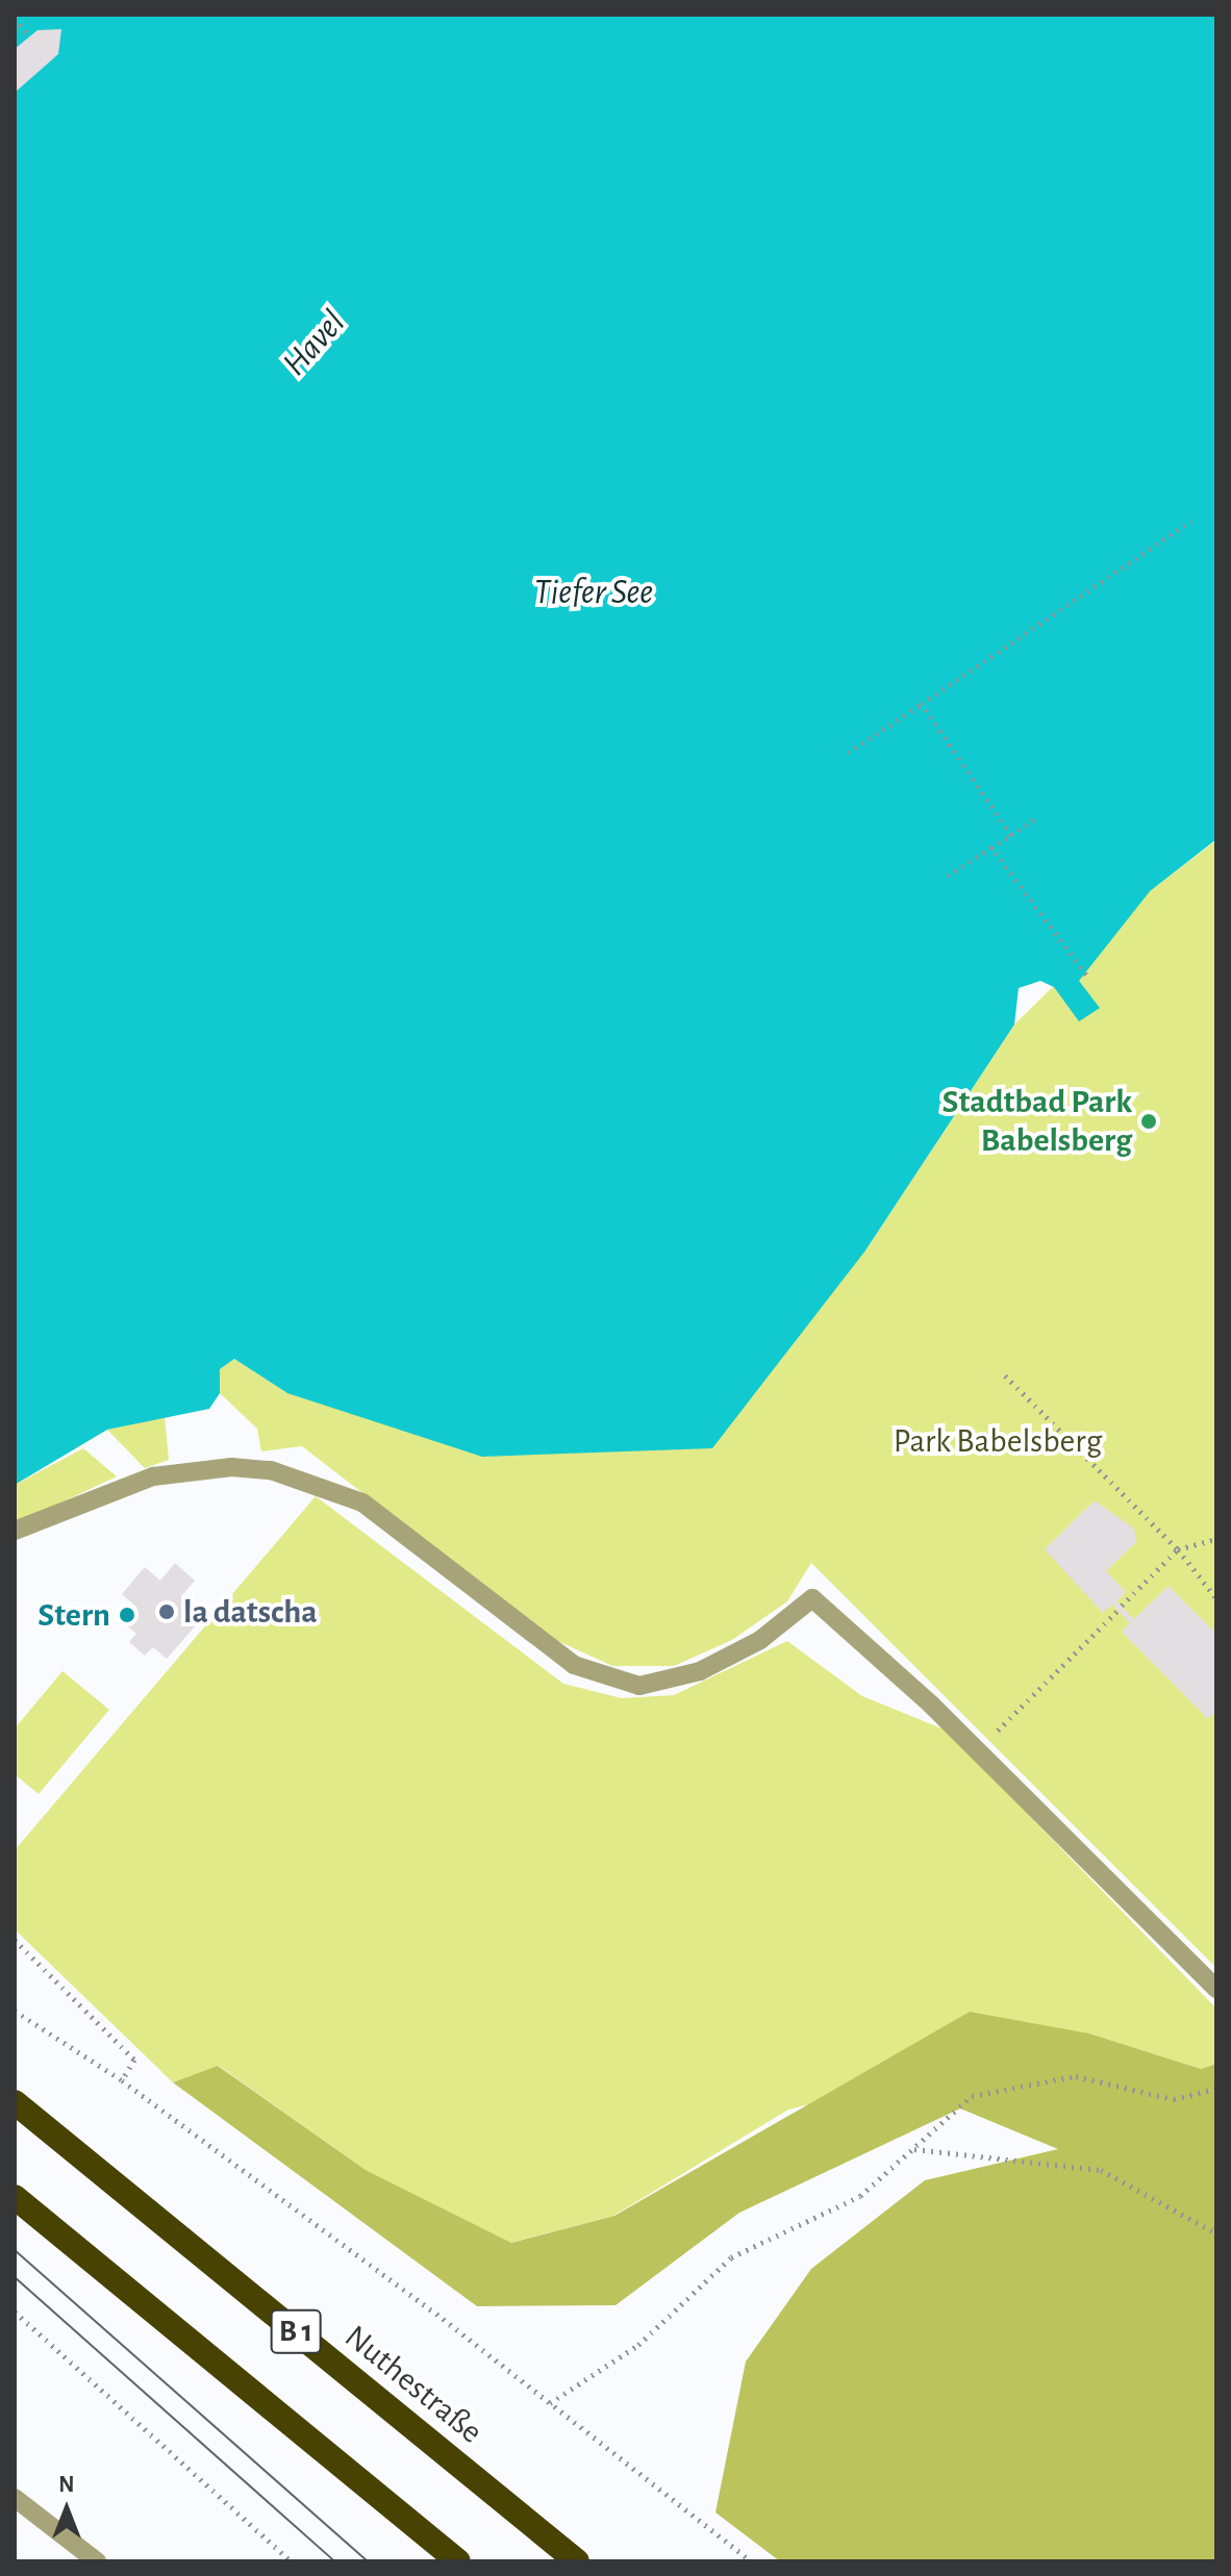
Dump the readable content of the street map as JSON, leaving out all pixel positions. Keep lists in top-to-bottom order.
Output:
{
  "streets": {
    "highway": ["B 1", "Nuthestraße"]
  },
  "water": ["Havel", "Tiefer See"],
  "parks": ["Park Babelsberg"],
  "places": ["Stadtbad Park Babelsberg", "la datscha", "Stern"],
  "north": "top"
}
